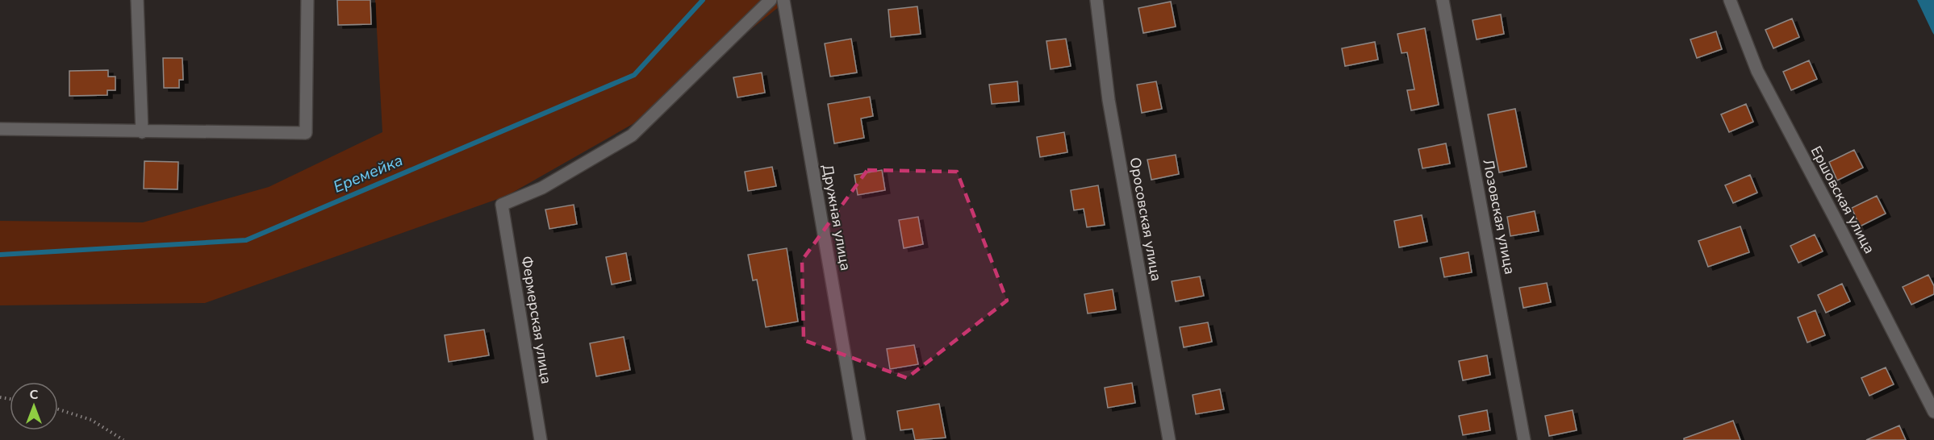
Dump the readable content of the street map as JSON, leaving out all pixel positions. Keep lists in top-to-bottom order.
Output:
{
  "streets": {
    "street": [
      "Ершовская улица",
      "Лозовская улица",
      "Дружная улица",
      "Оросовская улица",
      "Фермерская улица"
    ]
  },
  "water": ["Еремейка"],
  "north": "top"
}
